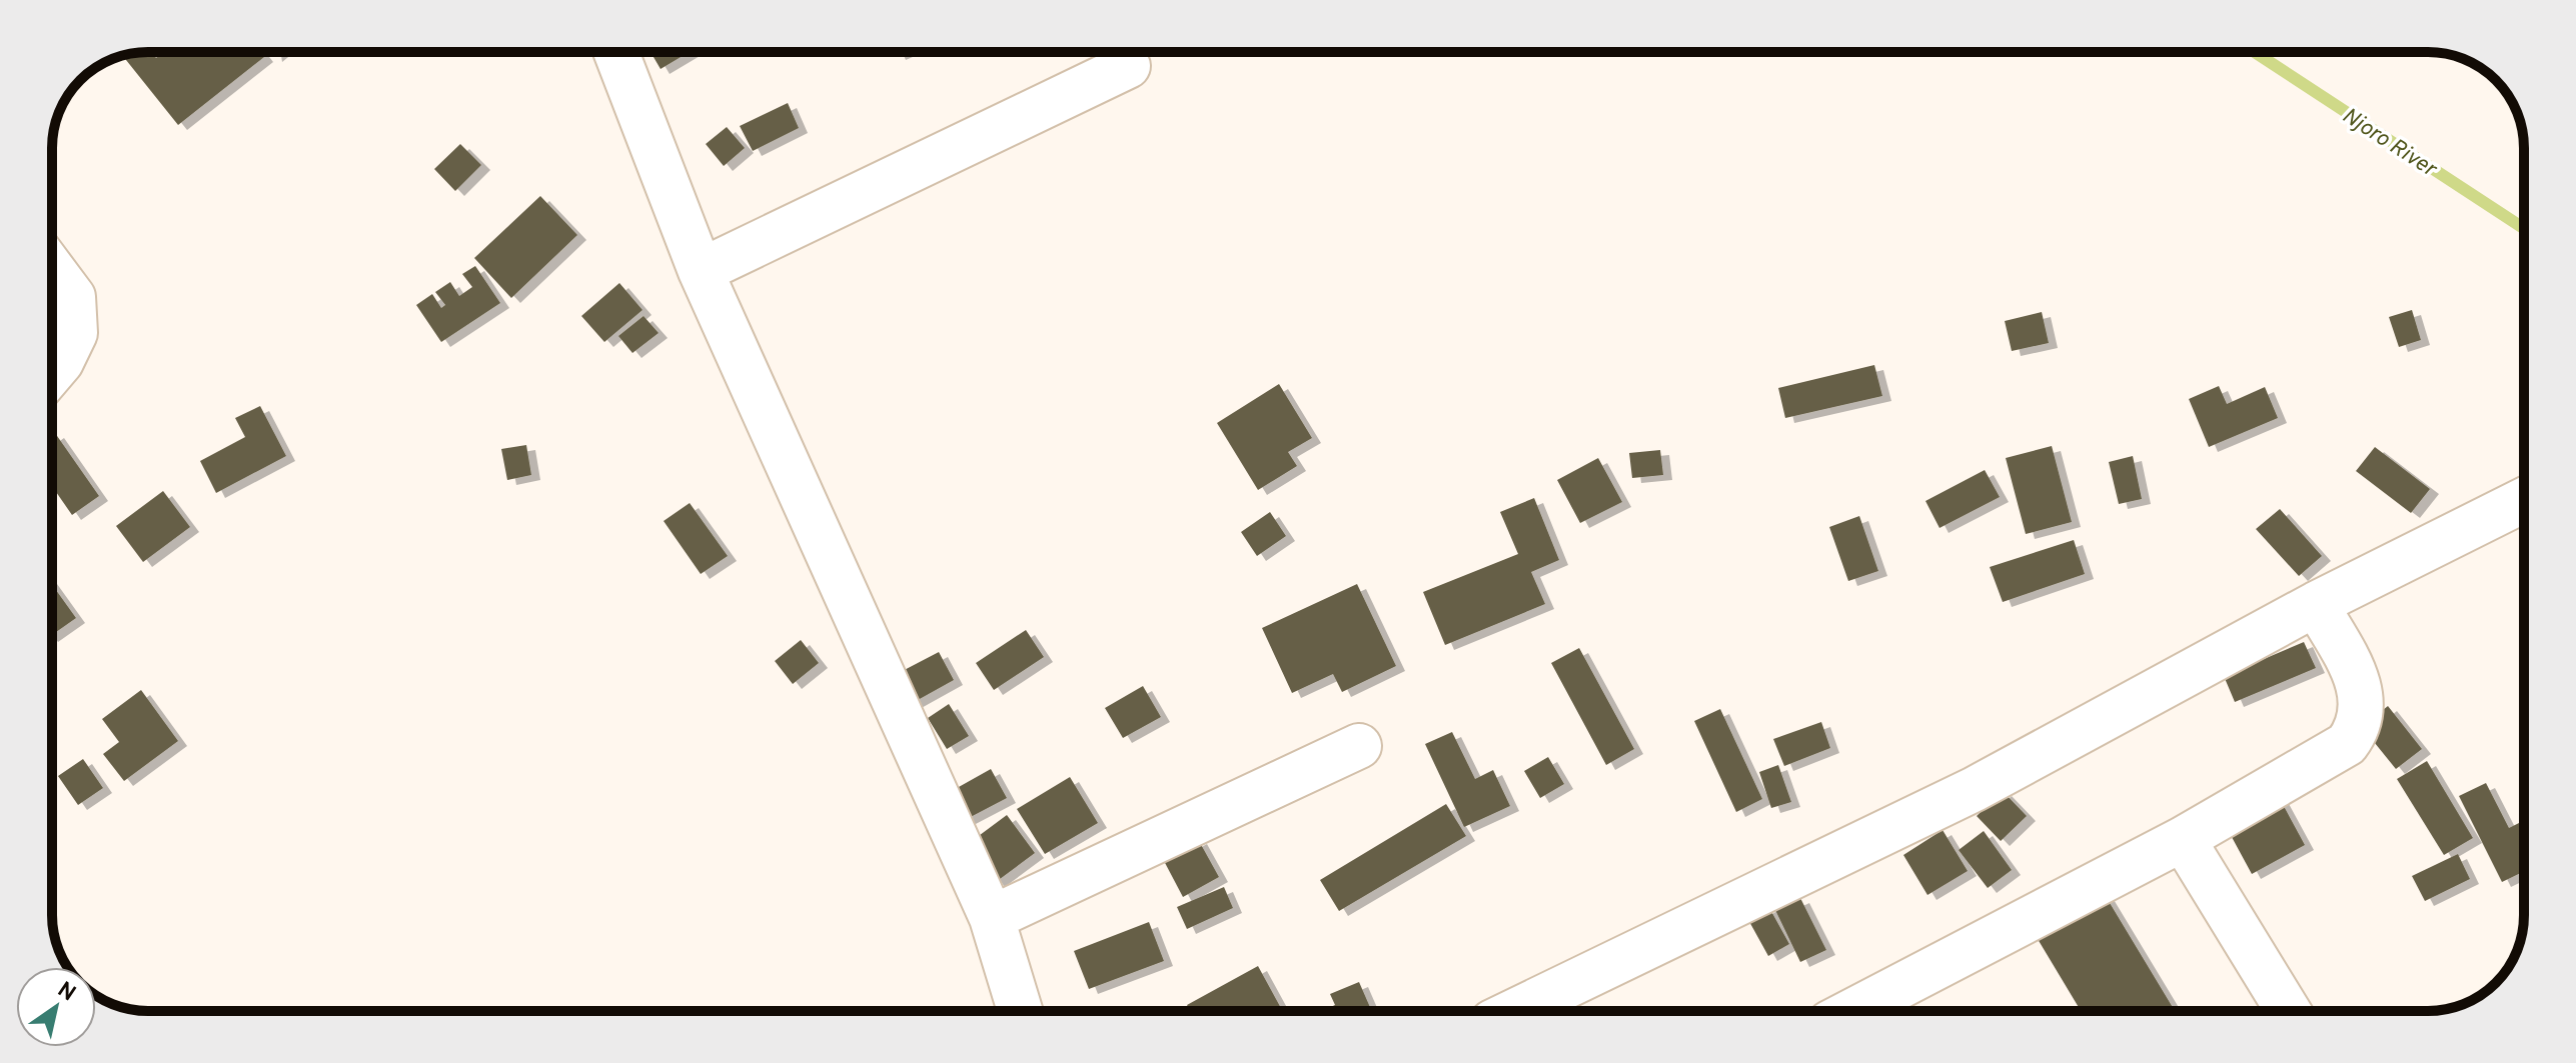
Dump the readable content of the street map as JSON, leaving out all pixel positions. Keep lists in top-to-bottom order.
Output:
{
  "water": ["Njoro River"],
  "north": "top right"
}
